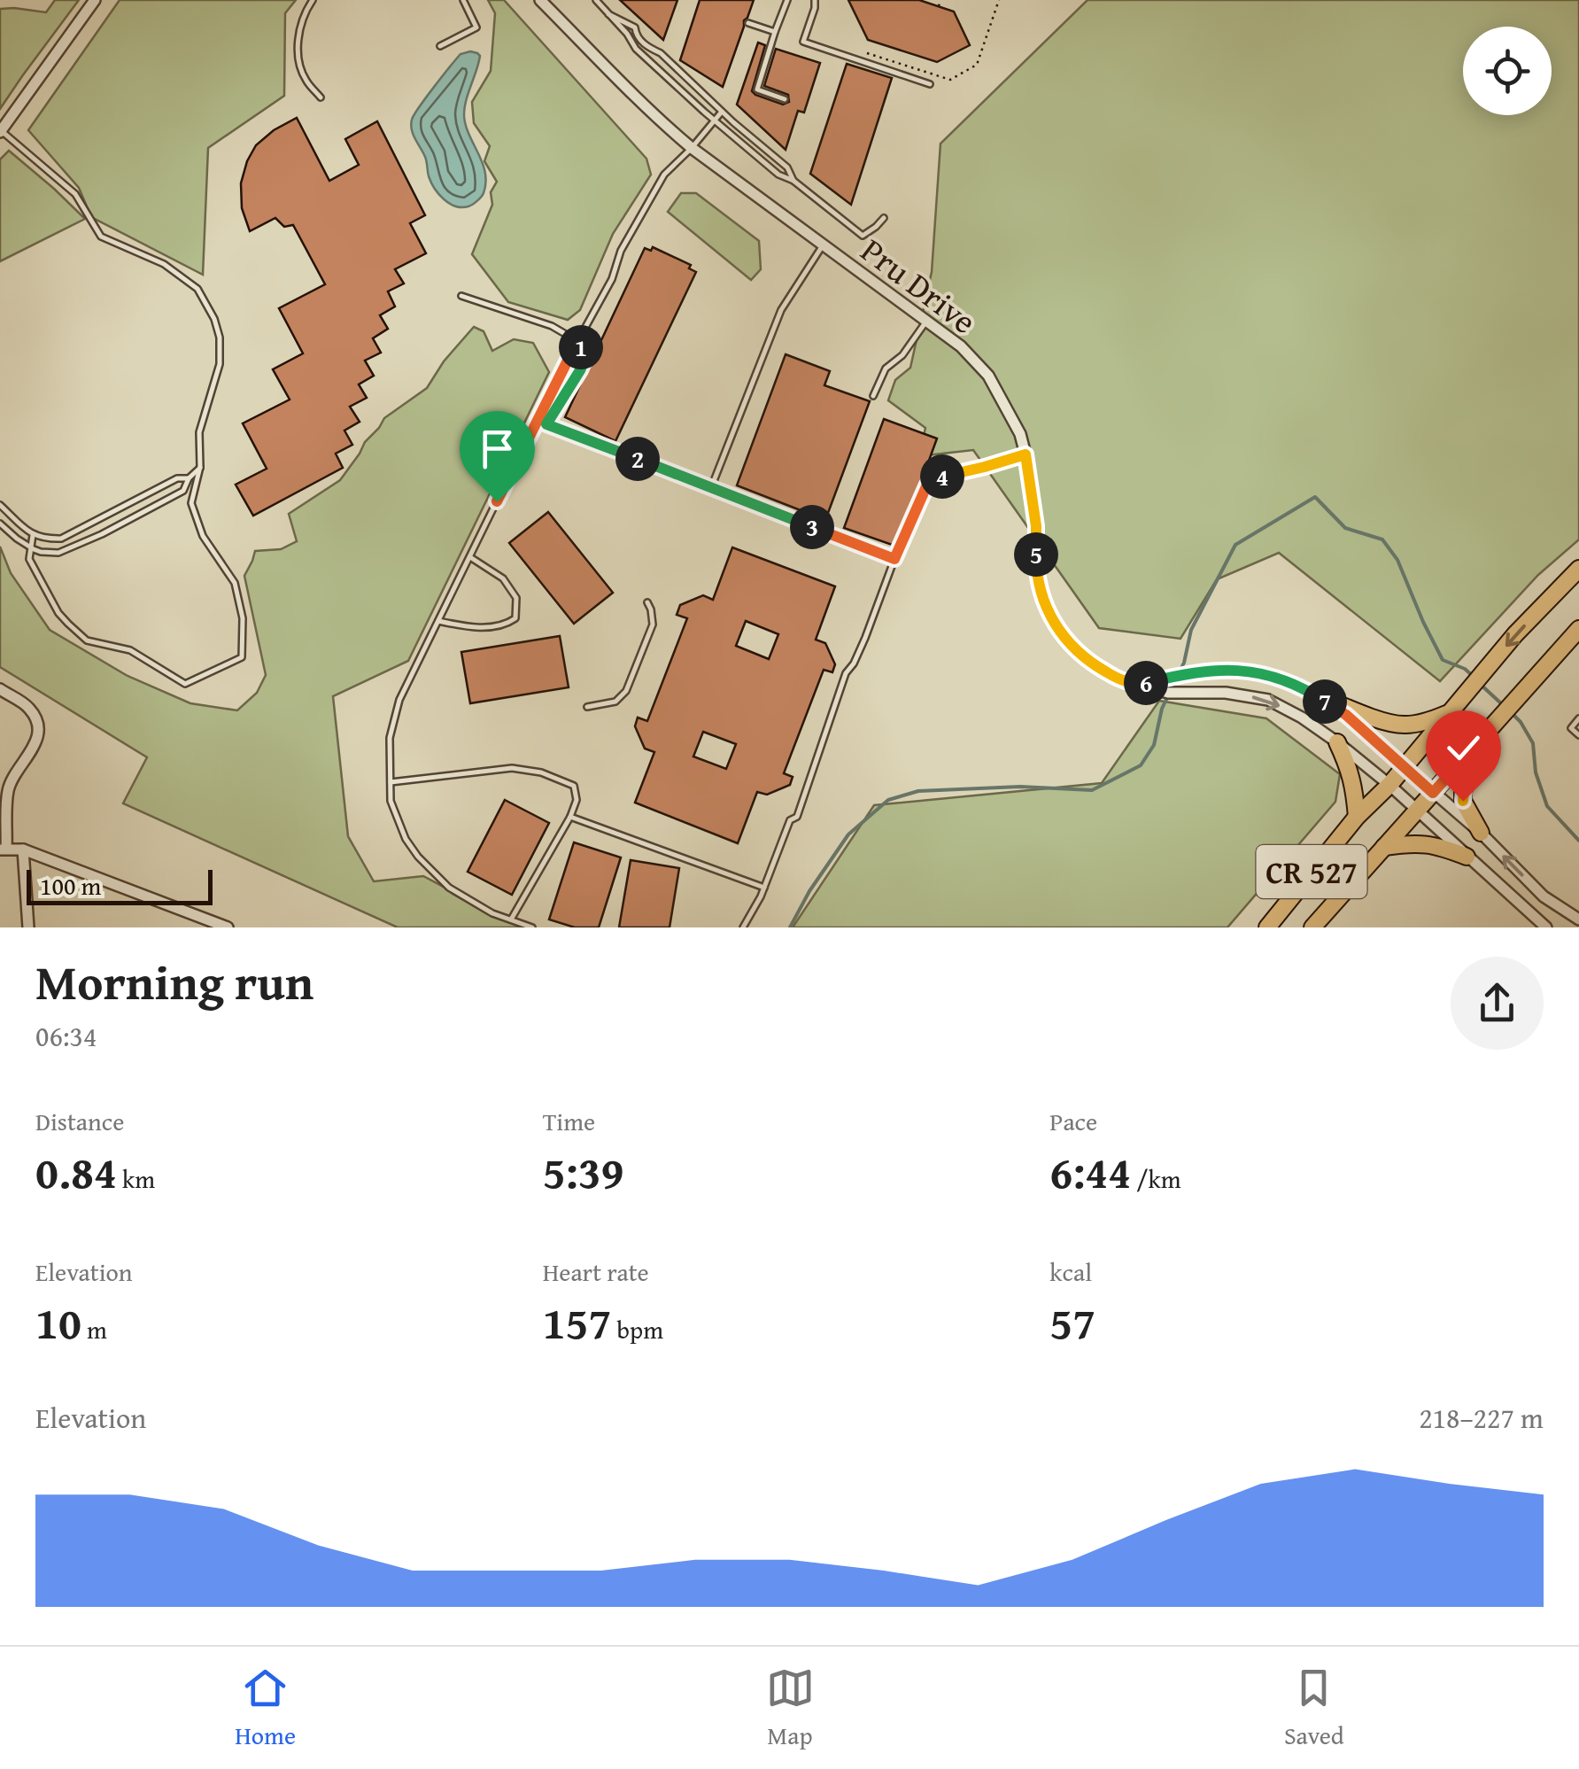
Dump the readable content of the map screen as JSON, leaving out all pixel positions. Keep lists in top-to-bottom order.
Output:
{
  "streets": {
    "main road": ["CR 527"],
    "street": ["Pru Drive"]
  },
  "crossings": [
    ["Pru Drive", "CR 527"]
  ],
  "scale_bar": "100 m",
  "page": {
    "pins": [
      "1",
      "2",
      "4",
      "3",
      "5",
      "6",
      "7"
    ],
    "scale": "100 m",
    "heading": ["Morning run", "06:34"],
    "stats": [
      ["Distance", "0.84 km"],
      ["Time", "5:39"],
      ["Pace", "6:44 /km"],
      ["Elevation", "10 m"],
      ["Heart rate", "157 bpm"],
      ["kcal", "57"]
    ],
    "chart": ["Elevation", "218–227 m"],
    "tabs": ["Home", "Map", "Saved"]
  }
}
